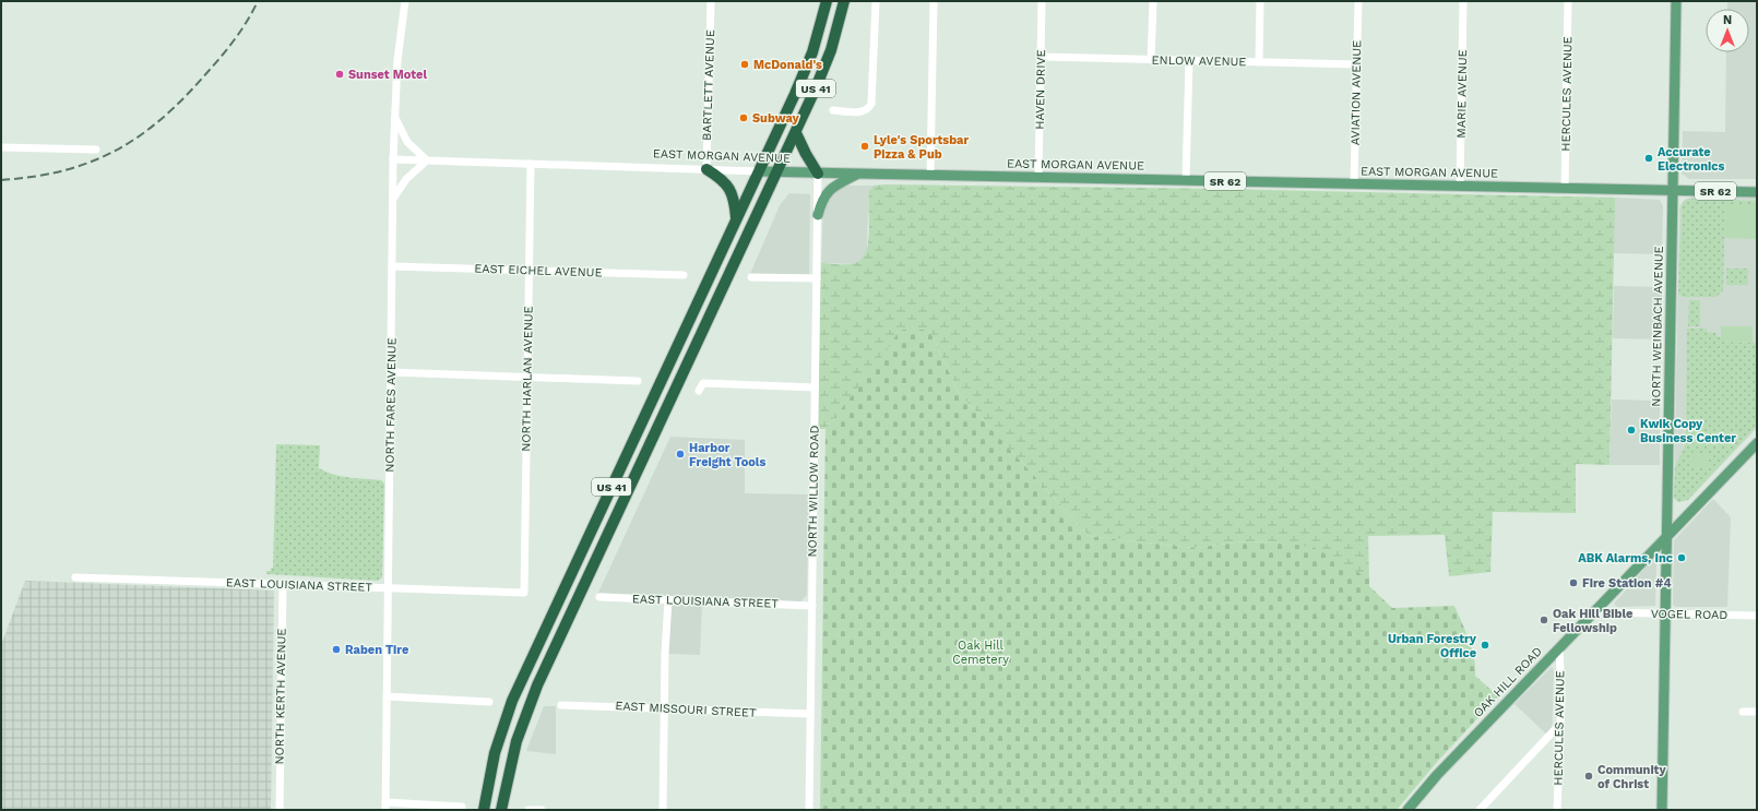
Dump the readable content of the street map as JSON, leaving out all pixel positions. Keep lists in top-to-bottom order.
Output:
{
  "streets": {
    "highway": ["US 41"],
    "main road": [
      "EAST MORGAN AVENUE",
      "SR 62",
      "NORTH WEINBACH AVENUE",
      "OAK HILL ROAD"
    ],
    "street": [
      "ENLOW AVENUE",
      "BARTLETT AVENUE",
      "HAVEN DRIVE",
      "AVIATION AVENUE",
      "MARIE AVENUE",
      "HERCULES AVENUE",
      "EAST EICHEL AVENUE",
      "NORTH HARLAN AVENUE",
      "NORTH FARES AVENUE",
      "NORTH WILLOW ROAD",
      "EAST LOUISIANA STREET",
      "VOGEL ROAD",
      "NORTH KERTH AVENUE",
      "EAST MISSOURI STREET"
    ]
  },
  "crossings": [
    ["ENLOW AVENUE", "HAVEN DRIVE"],
    ["ENLOW AVENUE", "AVIATION AVENUE"],
    ["BARTLETT AVENUE", "EAST MORGAN AVENUE"],
    ["US 41", "EAST MORGAN AVENUE"],
    ["HAVEN DRIVE", "EAST MORGAN AVENUE"],
    ["AVIATION AVENUE", "EAST MORGAN AVENUE"],
    ["MARIE AVENUE", "EAST MORGAN AVENUE"],
    ["HERCULES AVENUE", "EAST MORGAN AVENUE"],
    ["HERCULES AVENUE", "OAK HILL ROAD"],
    ["EAST MORGAN AVENUE", "NORTH WEINBACH AVENUE"],
    ["EAST MORGAN AVENUE", "NORTH HARLAN AVENUE"],
    ["EAST MORGAN AVENUE", "NORTH FARES AVENUE"],
    ["EAST MORGAN AVENUE", "NORTH WILLOW ROAD"],
    ["EAST EICHEL AVENUE", "NORTH HARLAN AVENUE"],
    ["EAST EICHEL AVENUE", "NORTH FARES AVENUE"],
    ["NORTH WEINBACH AVENUE", "VOGEL ROAD"],
    ["NORTH WEINBACH AVENUE", "OAK HILL ROAD"],
    ["NORTH HARLAN AVENUE", "EAST LOUISIANA STREET"],
    ["NORTH FARES AVENUE", "EAST LOUISIANA STREET"],
    ["NORTH WILLOW ROAD", "EAST LOUISIANA STREET"],
    ["NORTH WILLOW ROAD", "EAST MISSOURI STREET"],
    ["EAST LOUISIANA STREET", "NORTH KERTH AVENUE"],
    ["VOGEL ROAD", "OAK HILL ROAD"]
  ],
  "parks": ["Oak Hill Cemetery"],
  "places": [
    "McDonald's",
    "Sunset Motel",
    "Subway",
    "Lyle's Sportsbar Pizza & Pub",
    "Accurate Electronics",
    "Kwik Copy Business Center",
    "Harbor Freight Tools",
    "ABK Alarms, Inc",
    "Fire Station #4",
    "Oak Hill Bible Fellowship",
    "Urban Forestry Office",
    "Raben Tire",
    "Community of Christ"
  ],
  "north": "top"
}
